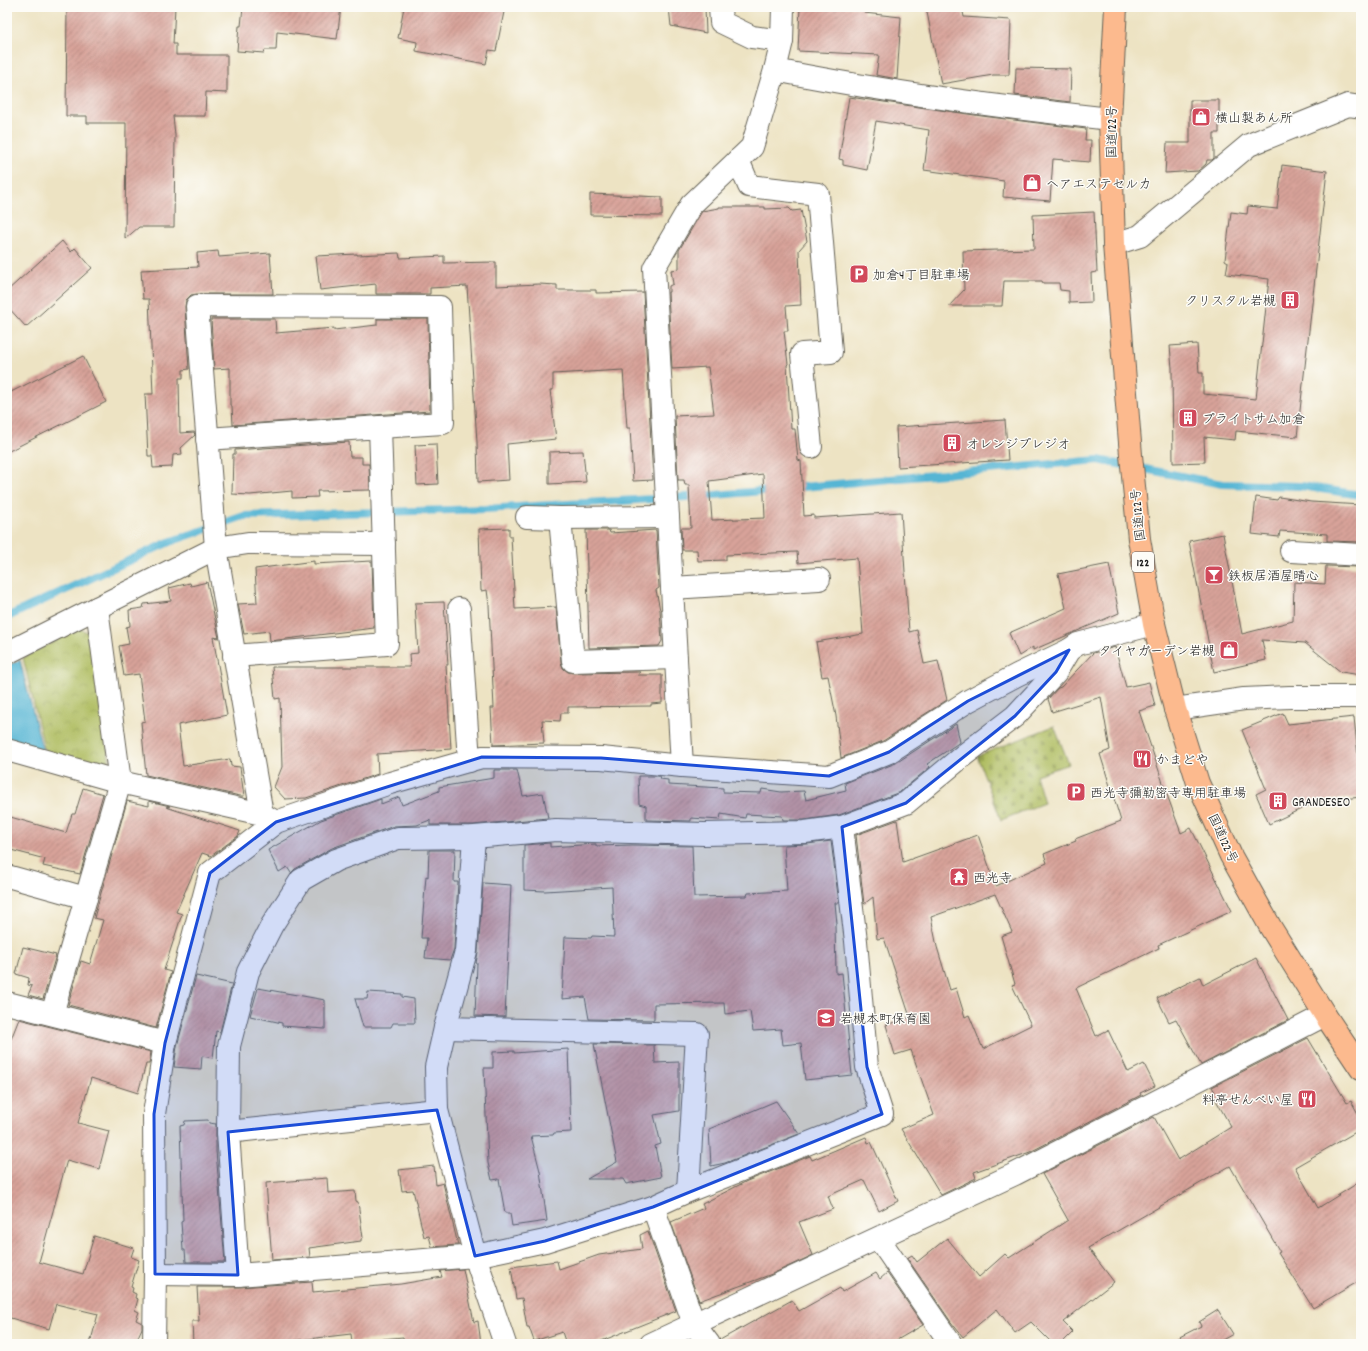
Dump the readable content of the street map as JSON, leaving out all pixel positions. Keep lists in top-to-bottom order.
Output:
{
  "streets": {
    "highway": ["国道122号", "122"]
  },
  "places": {
    "shop": ["横山製あん所", "ヘアエステセルカ", "タイヤガーデン岩槻"],
    "parking": ["加倉4丁目駐車場", "西光寺彌勒密寺専用駐車場"],
    "building": [
      "クリスタル岩槻",
      "ブライトサム加倉",
      "オレンジプレジオ",
      "GRANDESEO"
    ],
    "bar": ["鉄板居酒屋晴心"],
    "restaurant": ["かまどや", "料亭せんべい屋"],
    "temple": ["西光寺"],
    "school or university": ["岩槻本町保育園"]
  }
}
